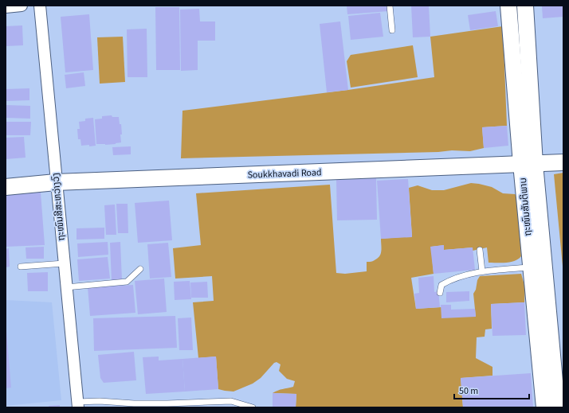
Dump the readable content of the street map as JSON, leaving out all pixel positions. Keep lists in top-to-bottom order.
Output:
{
  "streets": {
    "street": ["Soukkhavadi Road", "ຖະໜົນສີສະຫວ່າງວົງ", "ຖະໜົນສັນຕິພາບ"]
  },
  "crossings": [
    ["Soukkhavadi Road", "ຖະໜົນສີສະຫວ່າງວົງ"],
    ["Soukkhavadi Road", "ຖະໜົນສັນຕິພາບ"]
  ],
  "scale_bar": "50 m"
}
